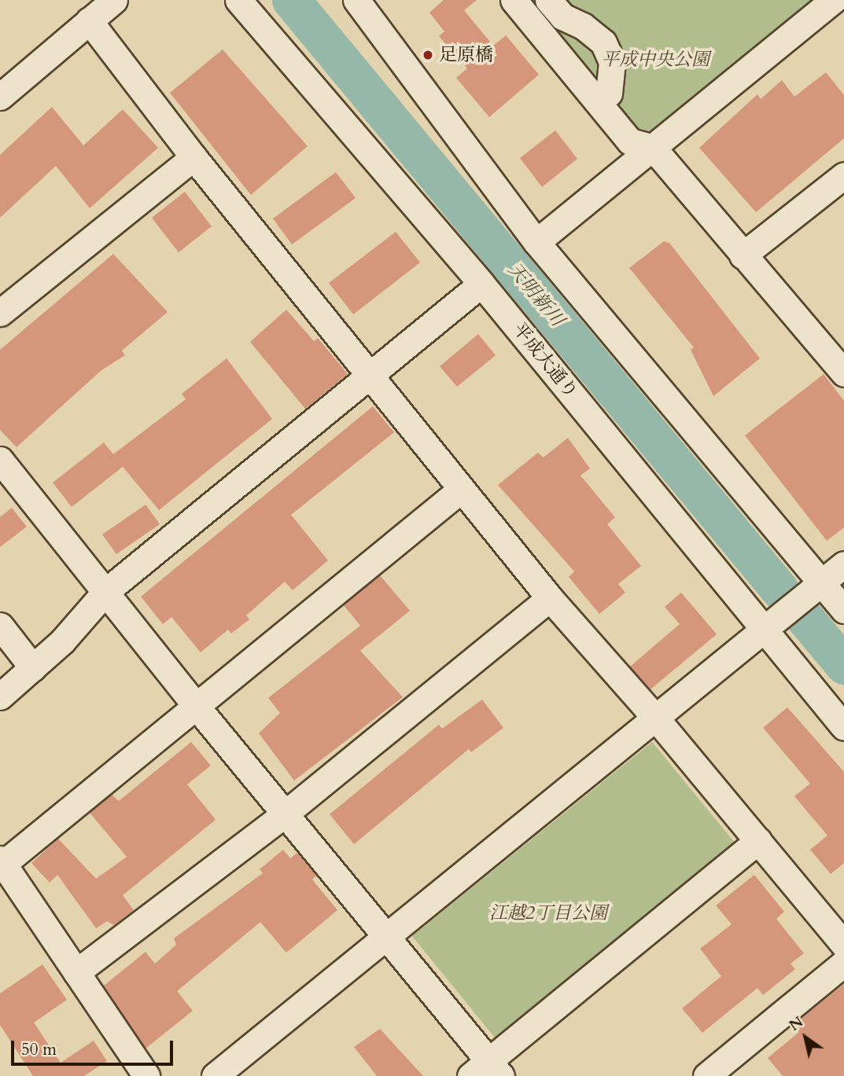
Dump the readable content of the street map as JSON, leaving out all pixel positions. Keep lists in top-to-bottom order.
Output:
{
  "streets": {
    "street": ["平成大通り"]
  },
  "water": ["天明新川"],
  "parks": ["平成中央公園", "江越2丁目公園"],
  "places": ["足原橋"],
  "scale_bar": "50 m",
  "north": "top left"
}
